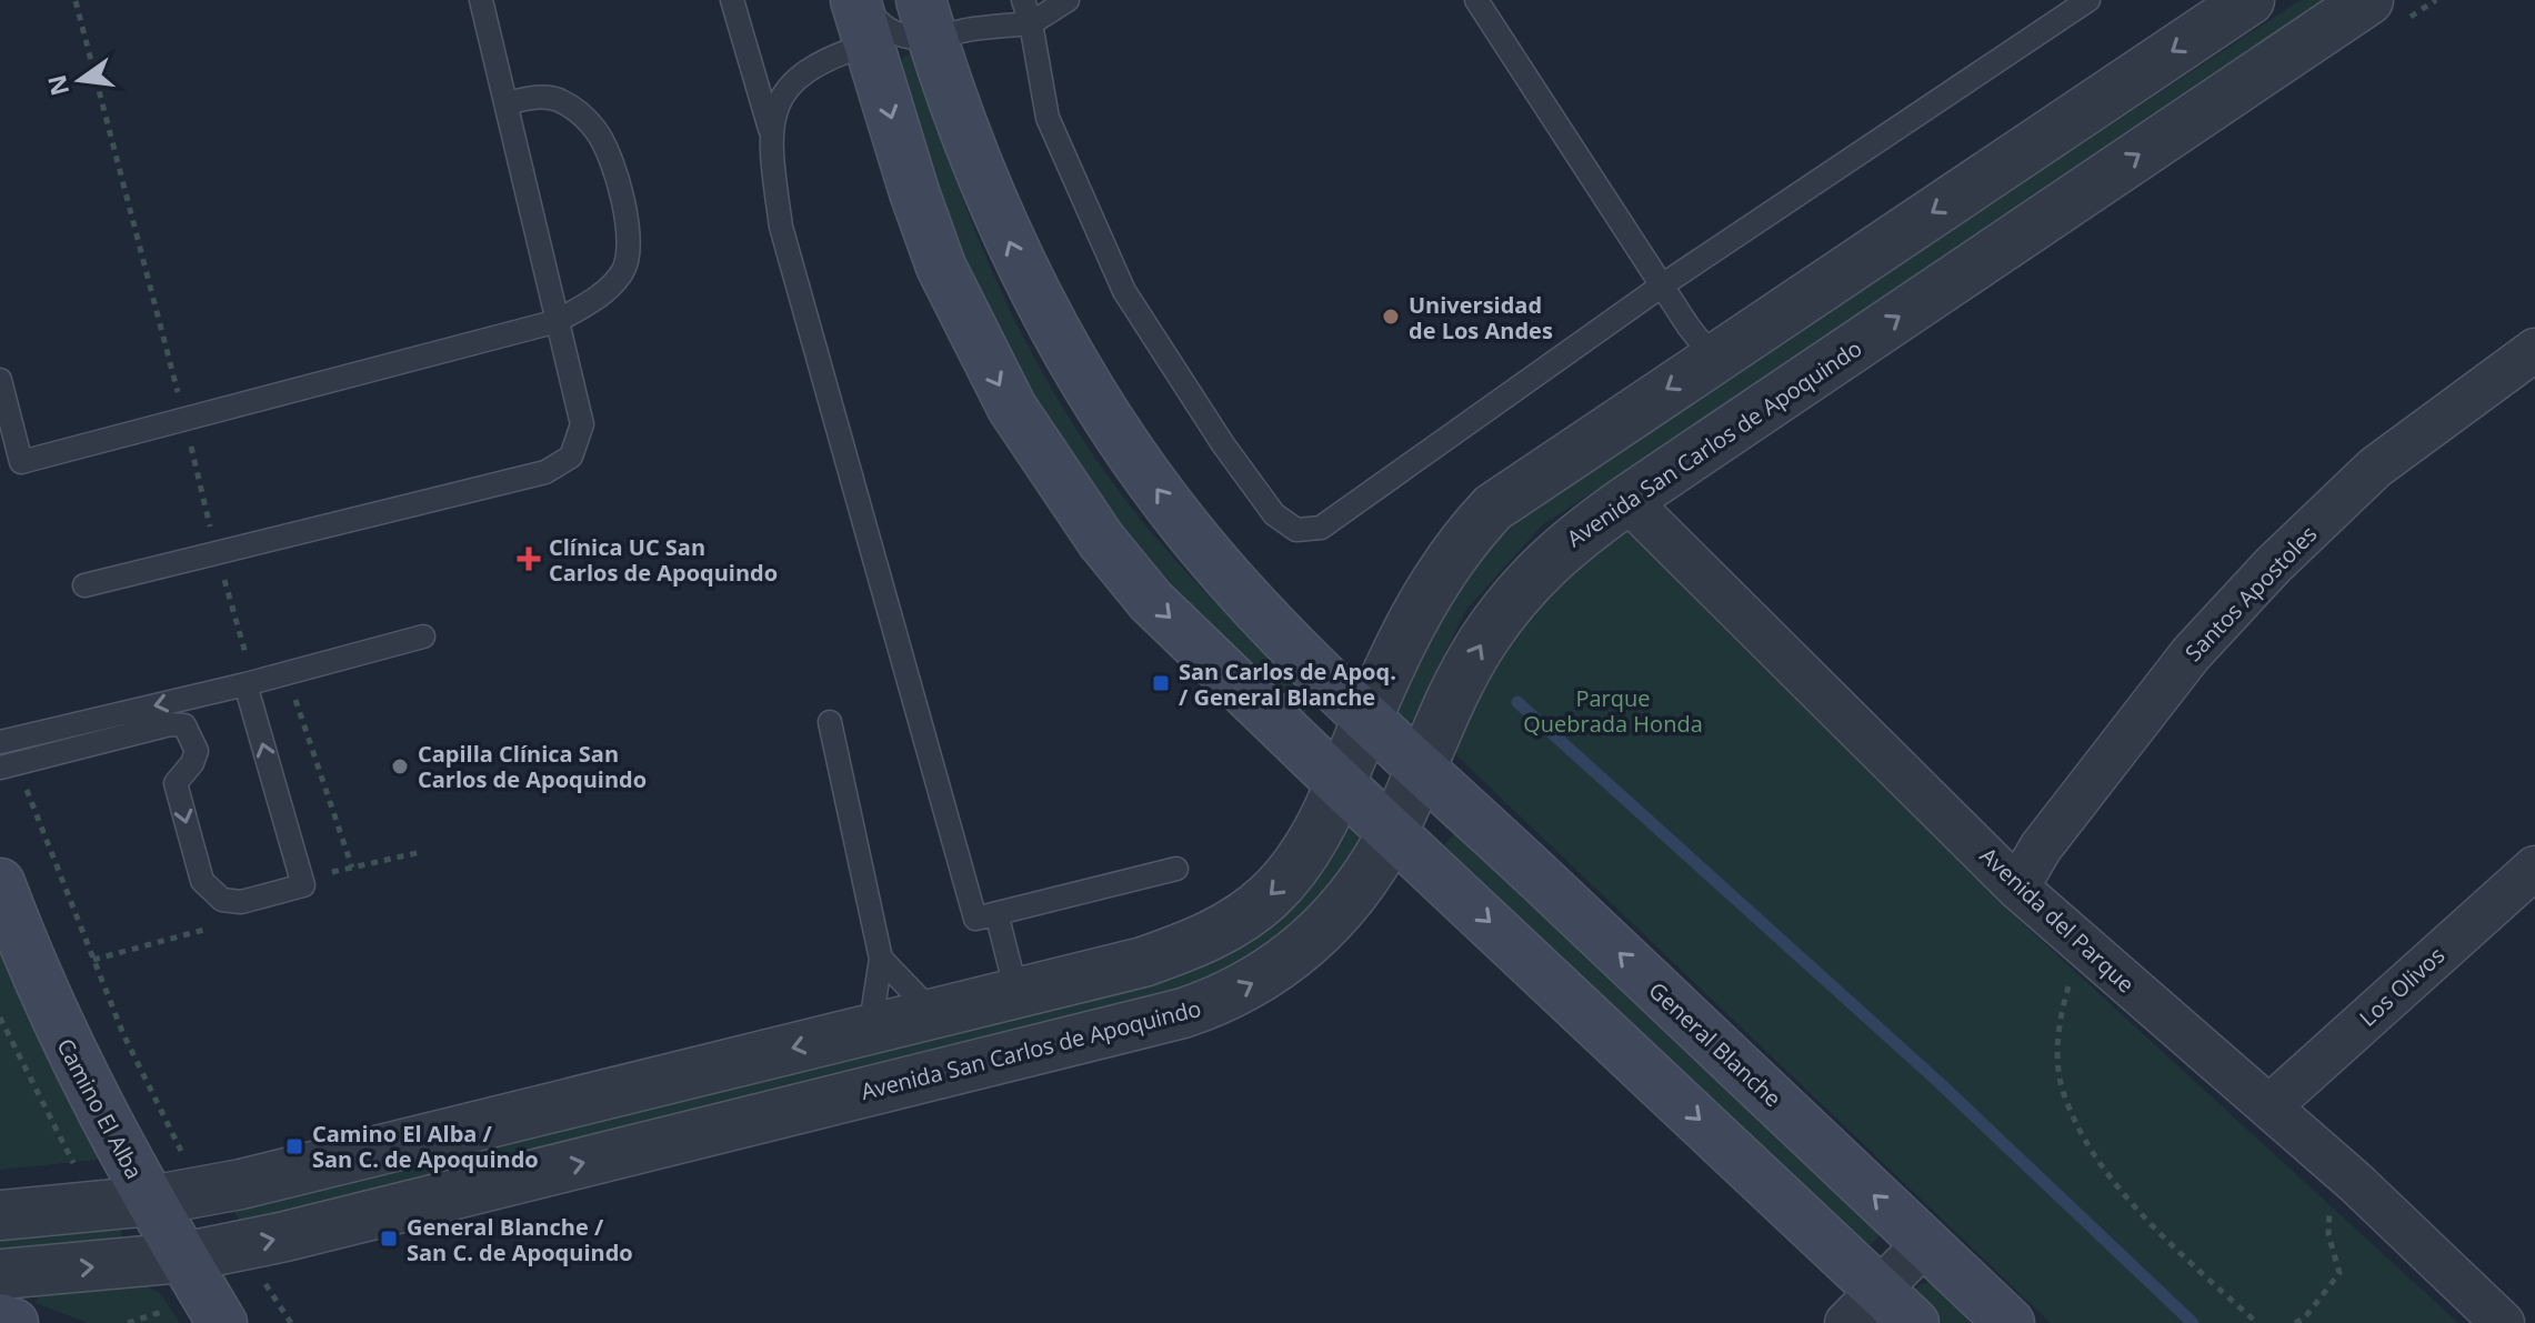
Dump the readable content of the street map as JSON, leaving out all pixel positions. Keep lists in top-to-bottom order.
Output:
{
  "streets": {
    "main road": ["General Blanche", "Camino El Alba"],
    "street": [
      "Avenida San Carlos de Apoquindo",
      "Santos Apostoles",
      "Avenida del Parque",
      "Los Olivos"
    ]
  },
  "crossings": [
    ["Avenida San Carlos de Apoquindo", "Avenida del Parque"],
    ["Avenida San Carlos de Apoquindo", "General Blanche"],
    ["Avenida San Carlos de Apoquindo", "Camino El Alba"],
    ["Santos Apostoles", "Avenida del Parque"],
    ["Avenida del Parque", "Los Olivos"]
  ],
  "parks": ["Parque Quebrada Honda"],
  "places": {
    "other": ["Universidad de Los Andes", "Capilla Clínica San Carlos de Apoquindo"],
    "health": ["Clínica UC San Carlos de Apoquindo"],
    "transit": ["San Carlos de Apoq. / General Blanche", "Camino El Alba / San C. de Apoquindo", "General Blanche / San C. de Apoquindo"]
  },
  "north": "left"
}
